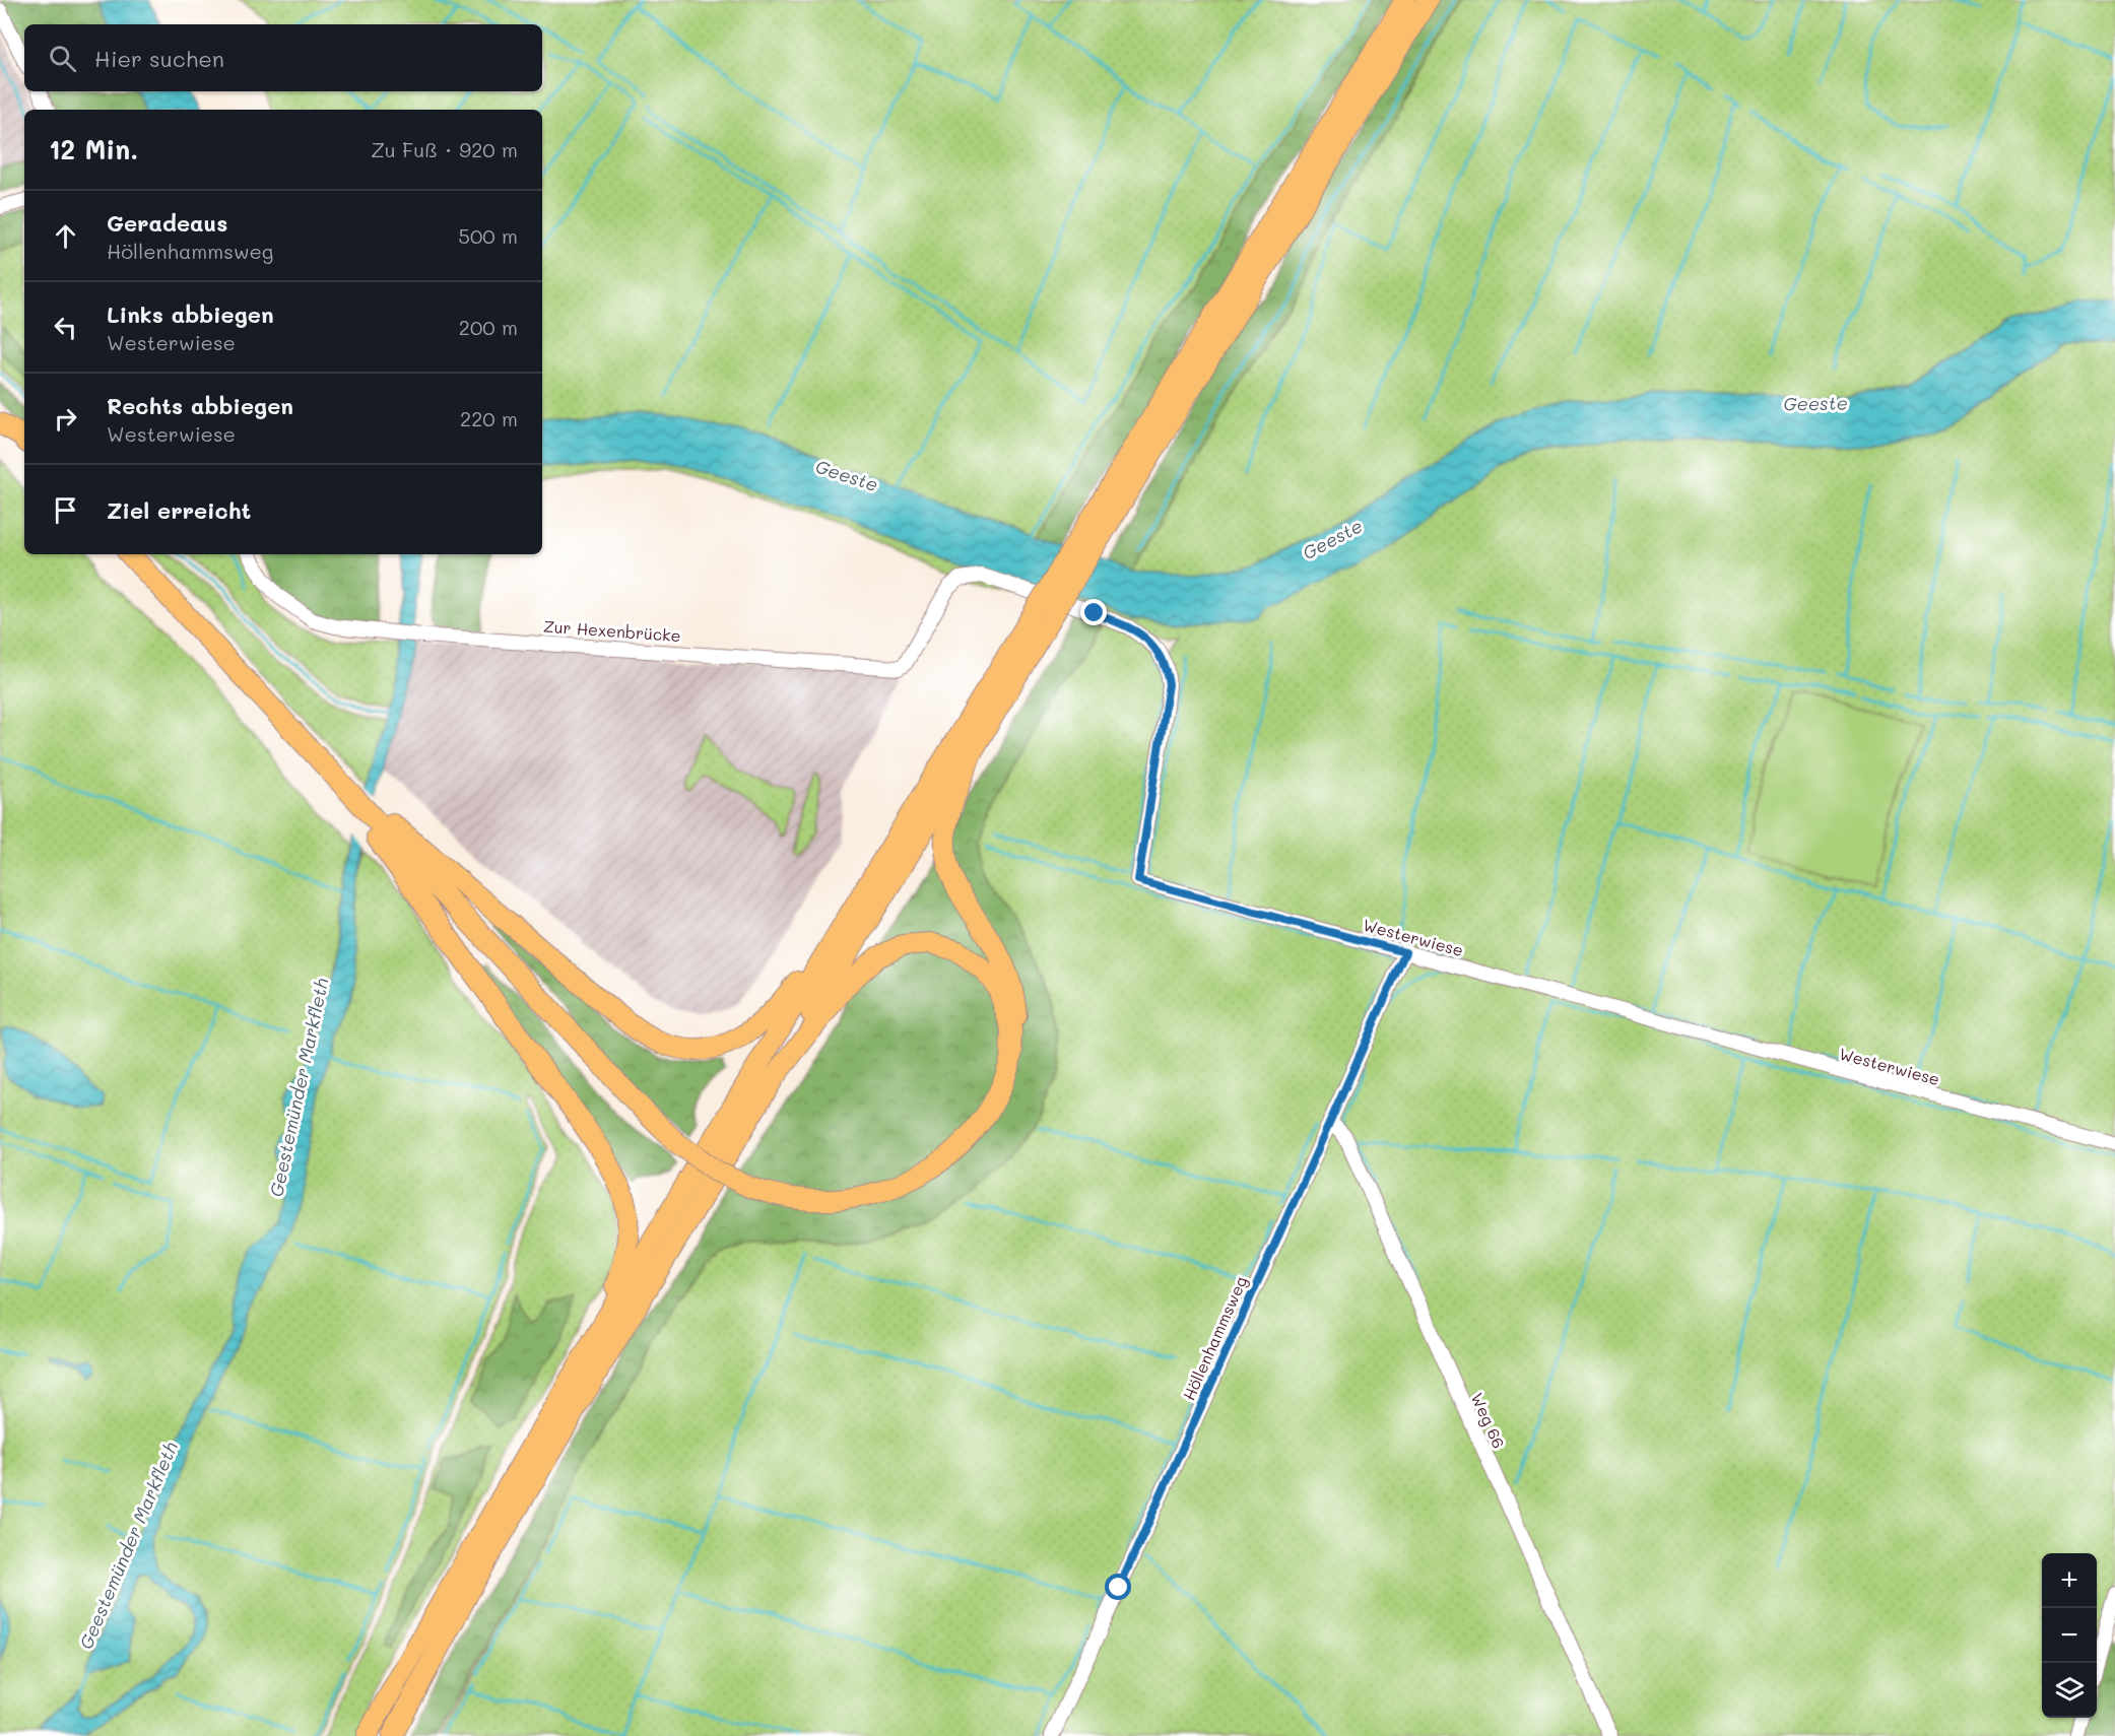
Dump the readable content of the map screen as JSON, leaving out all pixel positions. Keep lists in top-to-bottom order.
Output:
{
  "streets": {
    "street": [
      "Zur Hexenbrücke",
      "Westerwiese",
      "Höllenhammsweg",
      "Weg 66"
    ]
  },
  "crossings": [
    ["Zur Hexenbrücke", "Westerwiese"],
    ["Westerwiese", "Höllenhammsweg"],
    ["Höllenhammsweg", "Weg 66"]
  ],
  "water": ["Geeste", "Geestemünder Markfleth"],
  "page": {
    "search": "Hier suchen",
    "heading": ["12 Min.", "Zu Fuß · 920 m"],
    "list": [
      ["Geradeaus", "Höllenhammsweg", "500 m"],
      ["Links abbiegen", "Westerwiese", "200 m"],
      ["Rechts abbiegen", "Westerwiese", "220 m"],
      "Ziel erreicht"
    ],
    "map_buttons": ["+", "−"]
  }
}
